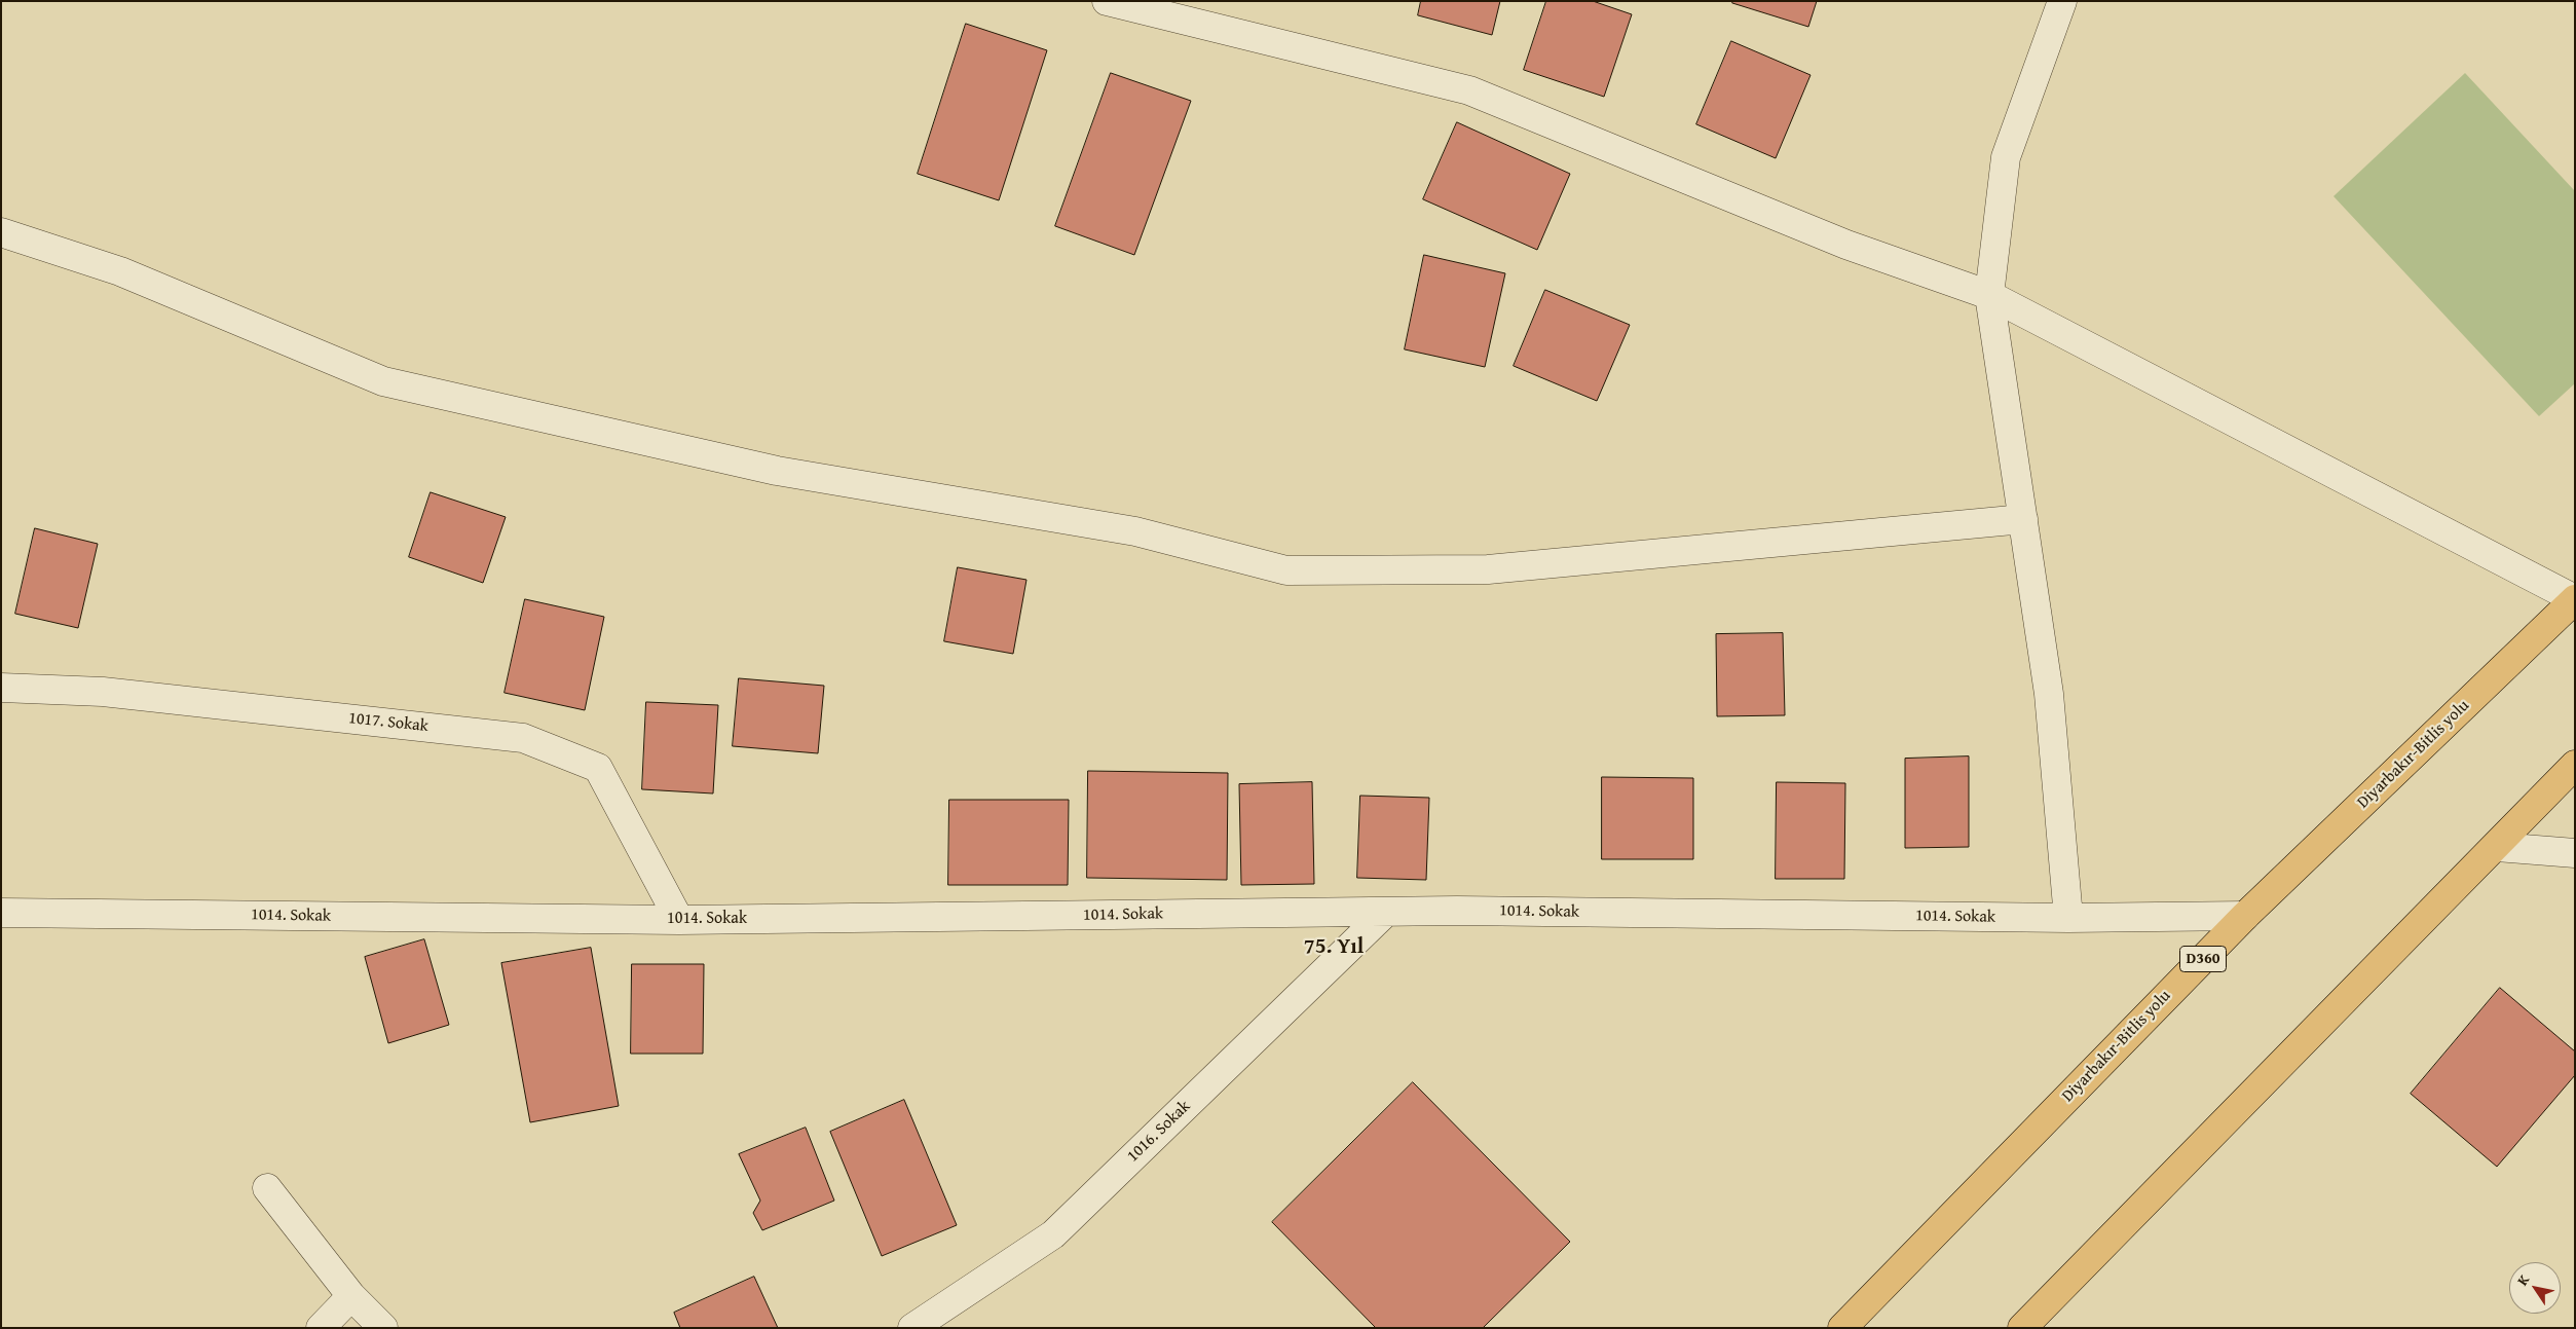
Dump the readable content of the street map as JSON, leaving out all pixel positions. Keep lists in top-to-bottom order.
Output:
{
  "streets": {
    "highway": ["Diyarbakır-Bitlis yolu", "D360"],
    "street": ["1017. Sokak", "1014. Sokak", "1016. Sokak"]
  },
  "crossings": [
    ["1017. Sokak", "1014. Sokak"],
    ["Diyarbakır-Bitlis yolu", "1014. Sokak"],
    ["1014. Sokak", "1016. Sokak"]
  ],
  "districts": ["75. Yıl"],
  "north": "top left"
}
